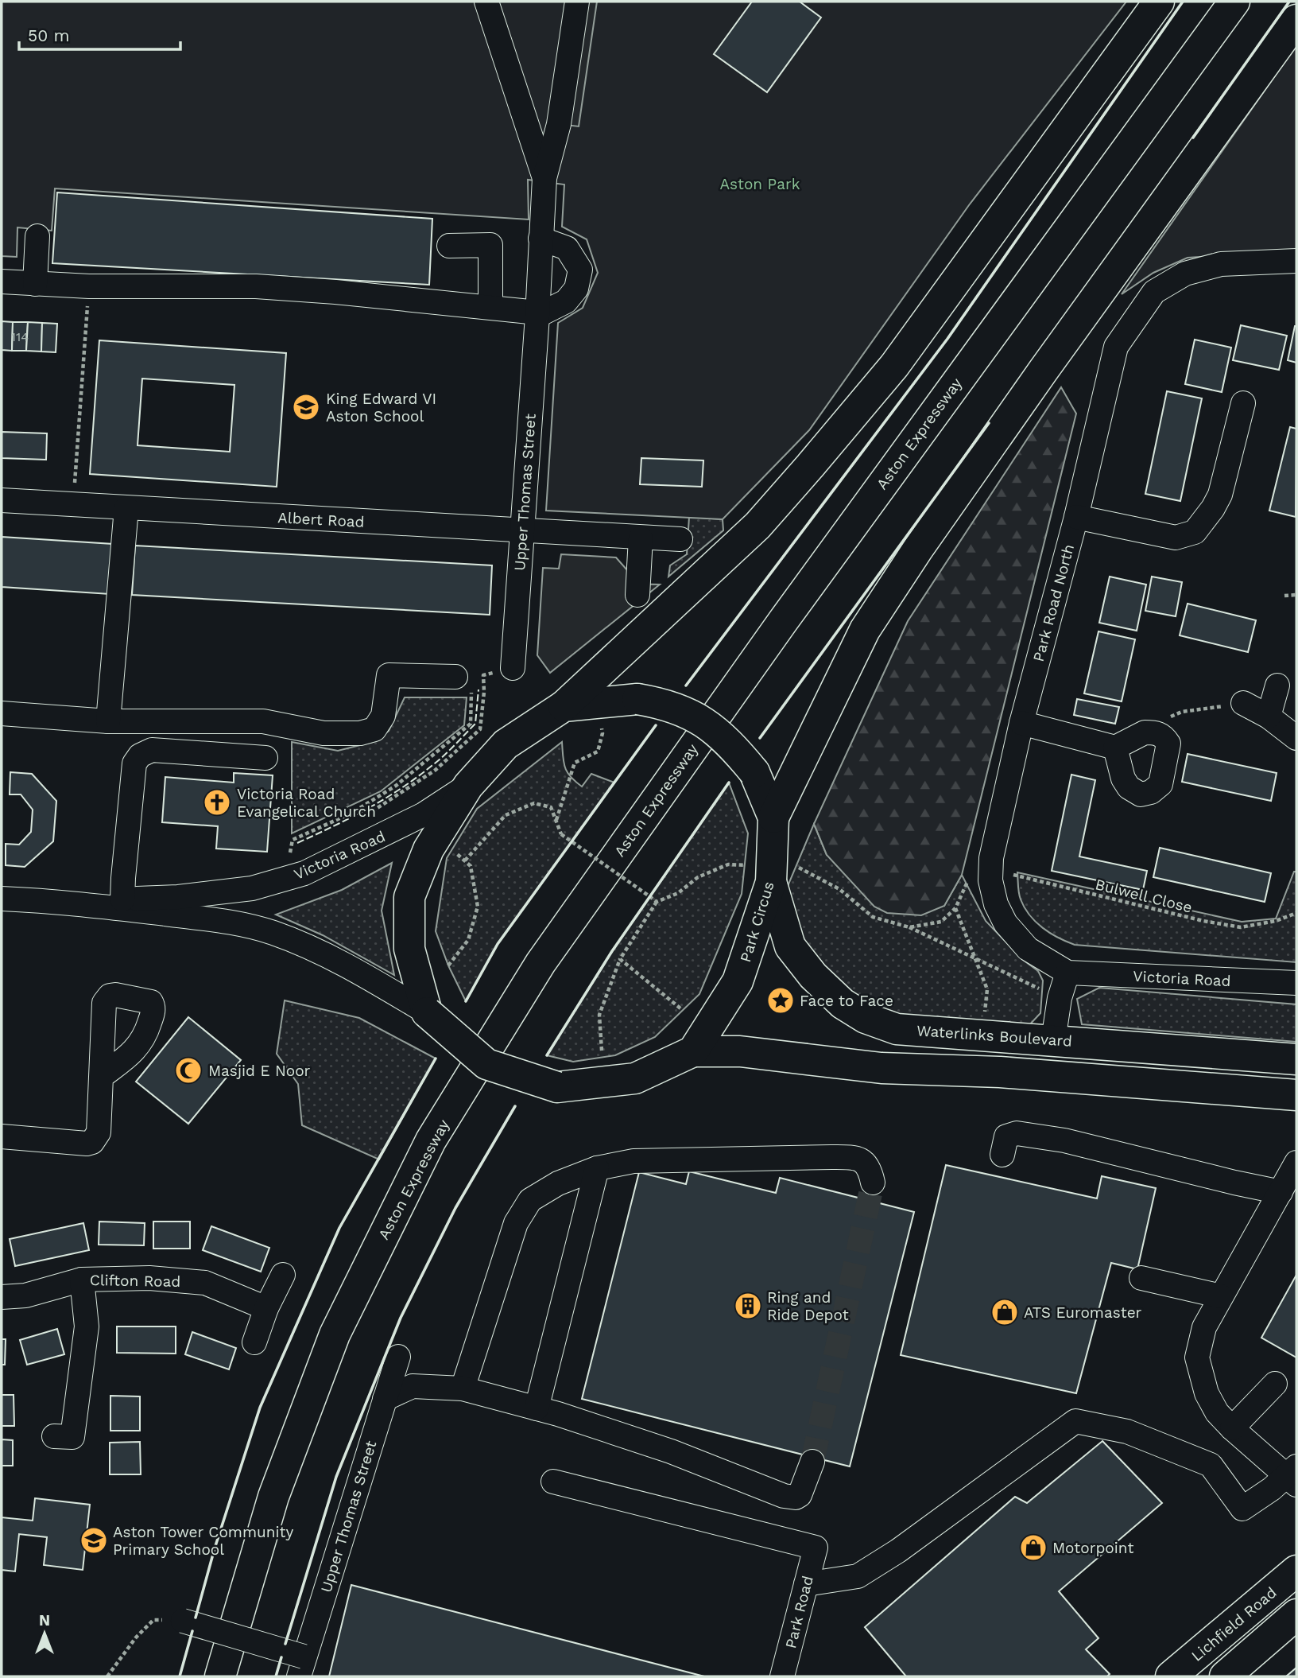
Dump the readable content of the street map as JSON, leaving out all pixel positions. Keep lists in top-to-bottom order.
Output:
{
  "streets": {
    "main road": [
      "Aston Expressway",
      "Park Circus",
      "Waterlinks Boulevard",
      "Lichfield Road"
    ],
    "street": [
      "Upper Thomas Street",
      "Albert Road",
      "Park Road North",
      "Victoria Road",
      "Clifton Road",
      "Park Road"
    ],
    "path": ["Bulwell Close"]
  },
  "crossings": [
    ["Upper Thomas Street", "Albert Road"],
    ["Park Road North", "Victoria Road"],
    ["Park Road North", "Bulwell Close"],
    ["Victoria Road", "Park Circus"],
    ["Park Circus", "Waterlinks Boulevard"]
  ],
  "parks": ["Aston Park"],
  "places": {
    "school or university": ["King Edward VI Aston School", "Aston Tower Community Primary School"],
    "church": ["Victoria Road Evangelical Church"],
    "place": ["Face to Face"],
    "mosque": ["Masjid E Noor"],
    "building": ["Ring and Ride Depot"],
    "shop": ["ATS Euromaster", "Motorpoint"]
  },
  "house_numbers": ["114"],
  "scale_bar": "50 m",
  "north": "top"
}
